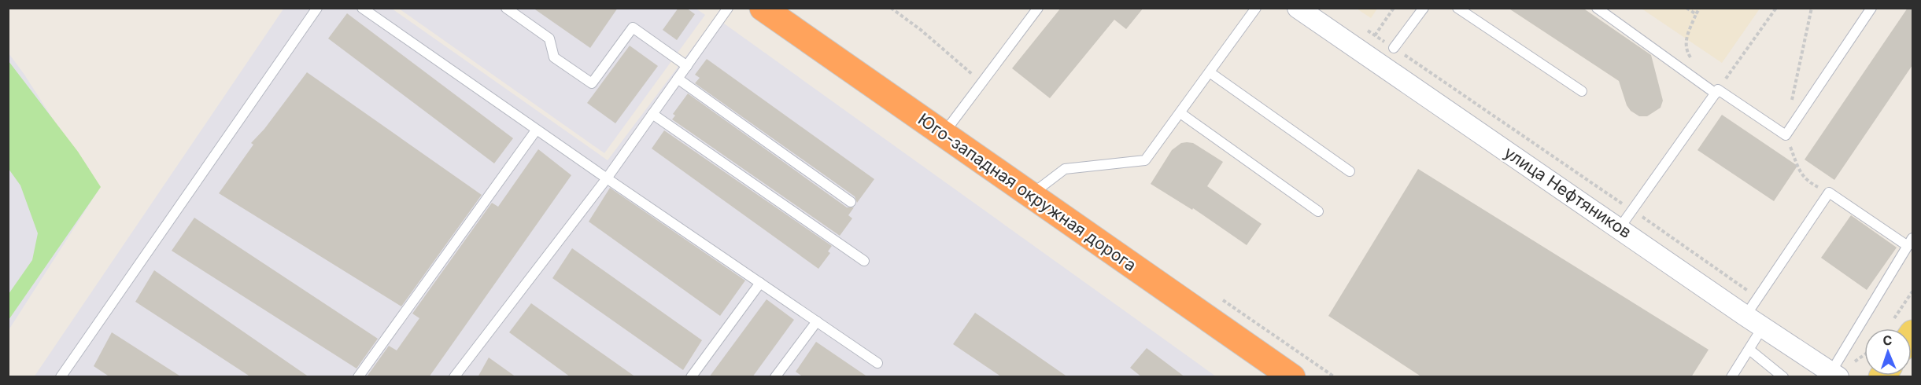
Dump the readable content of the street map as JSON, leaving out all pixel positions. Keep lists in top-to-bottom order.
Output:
{
  "streets": {
    "highway": ["Юго-западная окружная дорога"],
    "street": ["улица Нефтяников"]
  },
  "north": "top"
}
